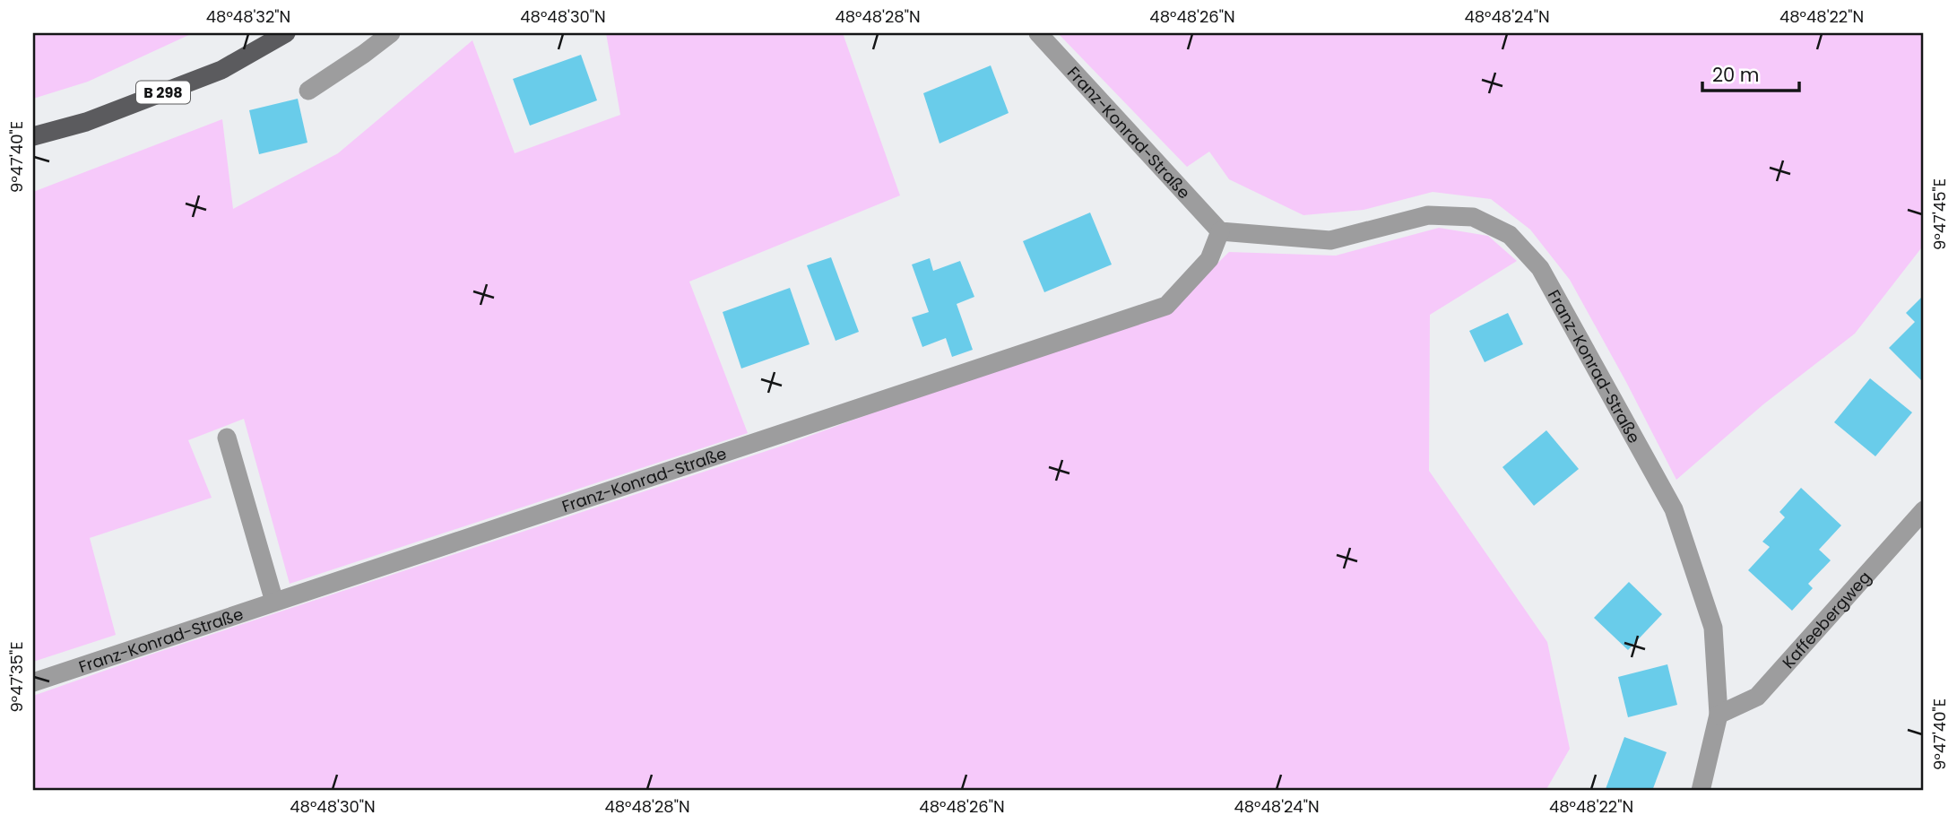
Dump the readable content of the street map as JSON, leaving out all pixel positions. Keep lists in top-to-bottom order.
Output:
{
  "streets": {
    "main road": ["B 298"],
    "street": ["Franz-Konrad-Straße", "Kaffeebergweg"]
  },
  "crossings": [
    ["Franz-Konrad-Straße", "Kaffeebergweg"]
  ],
  "scale_bar": "20 m",
  "coordinates": [
    "48°48'32\"N",
    "48°48'30\"N",
    "48°48'28\"N",
    "48°48'26\"N",
    "48°48'24\"N",
    "48°48'22\"N",
    "9°47'40\"E",
    "9°47'45\"E",
    "9°47'35\"E"
  ]
}
